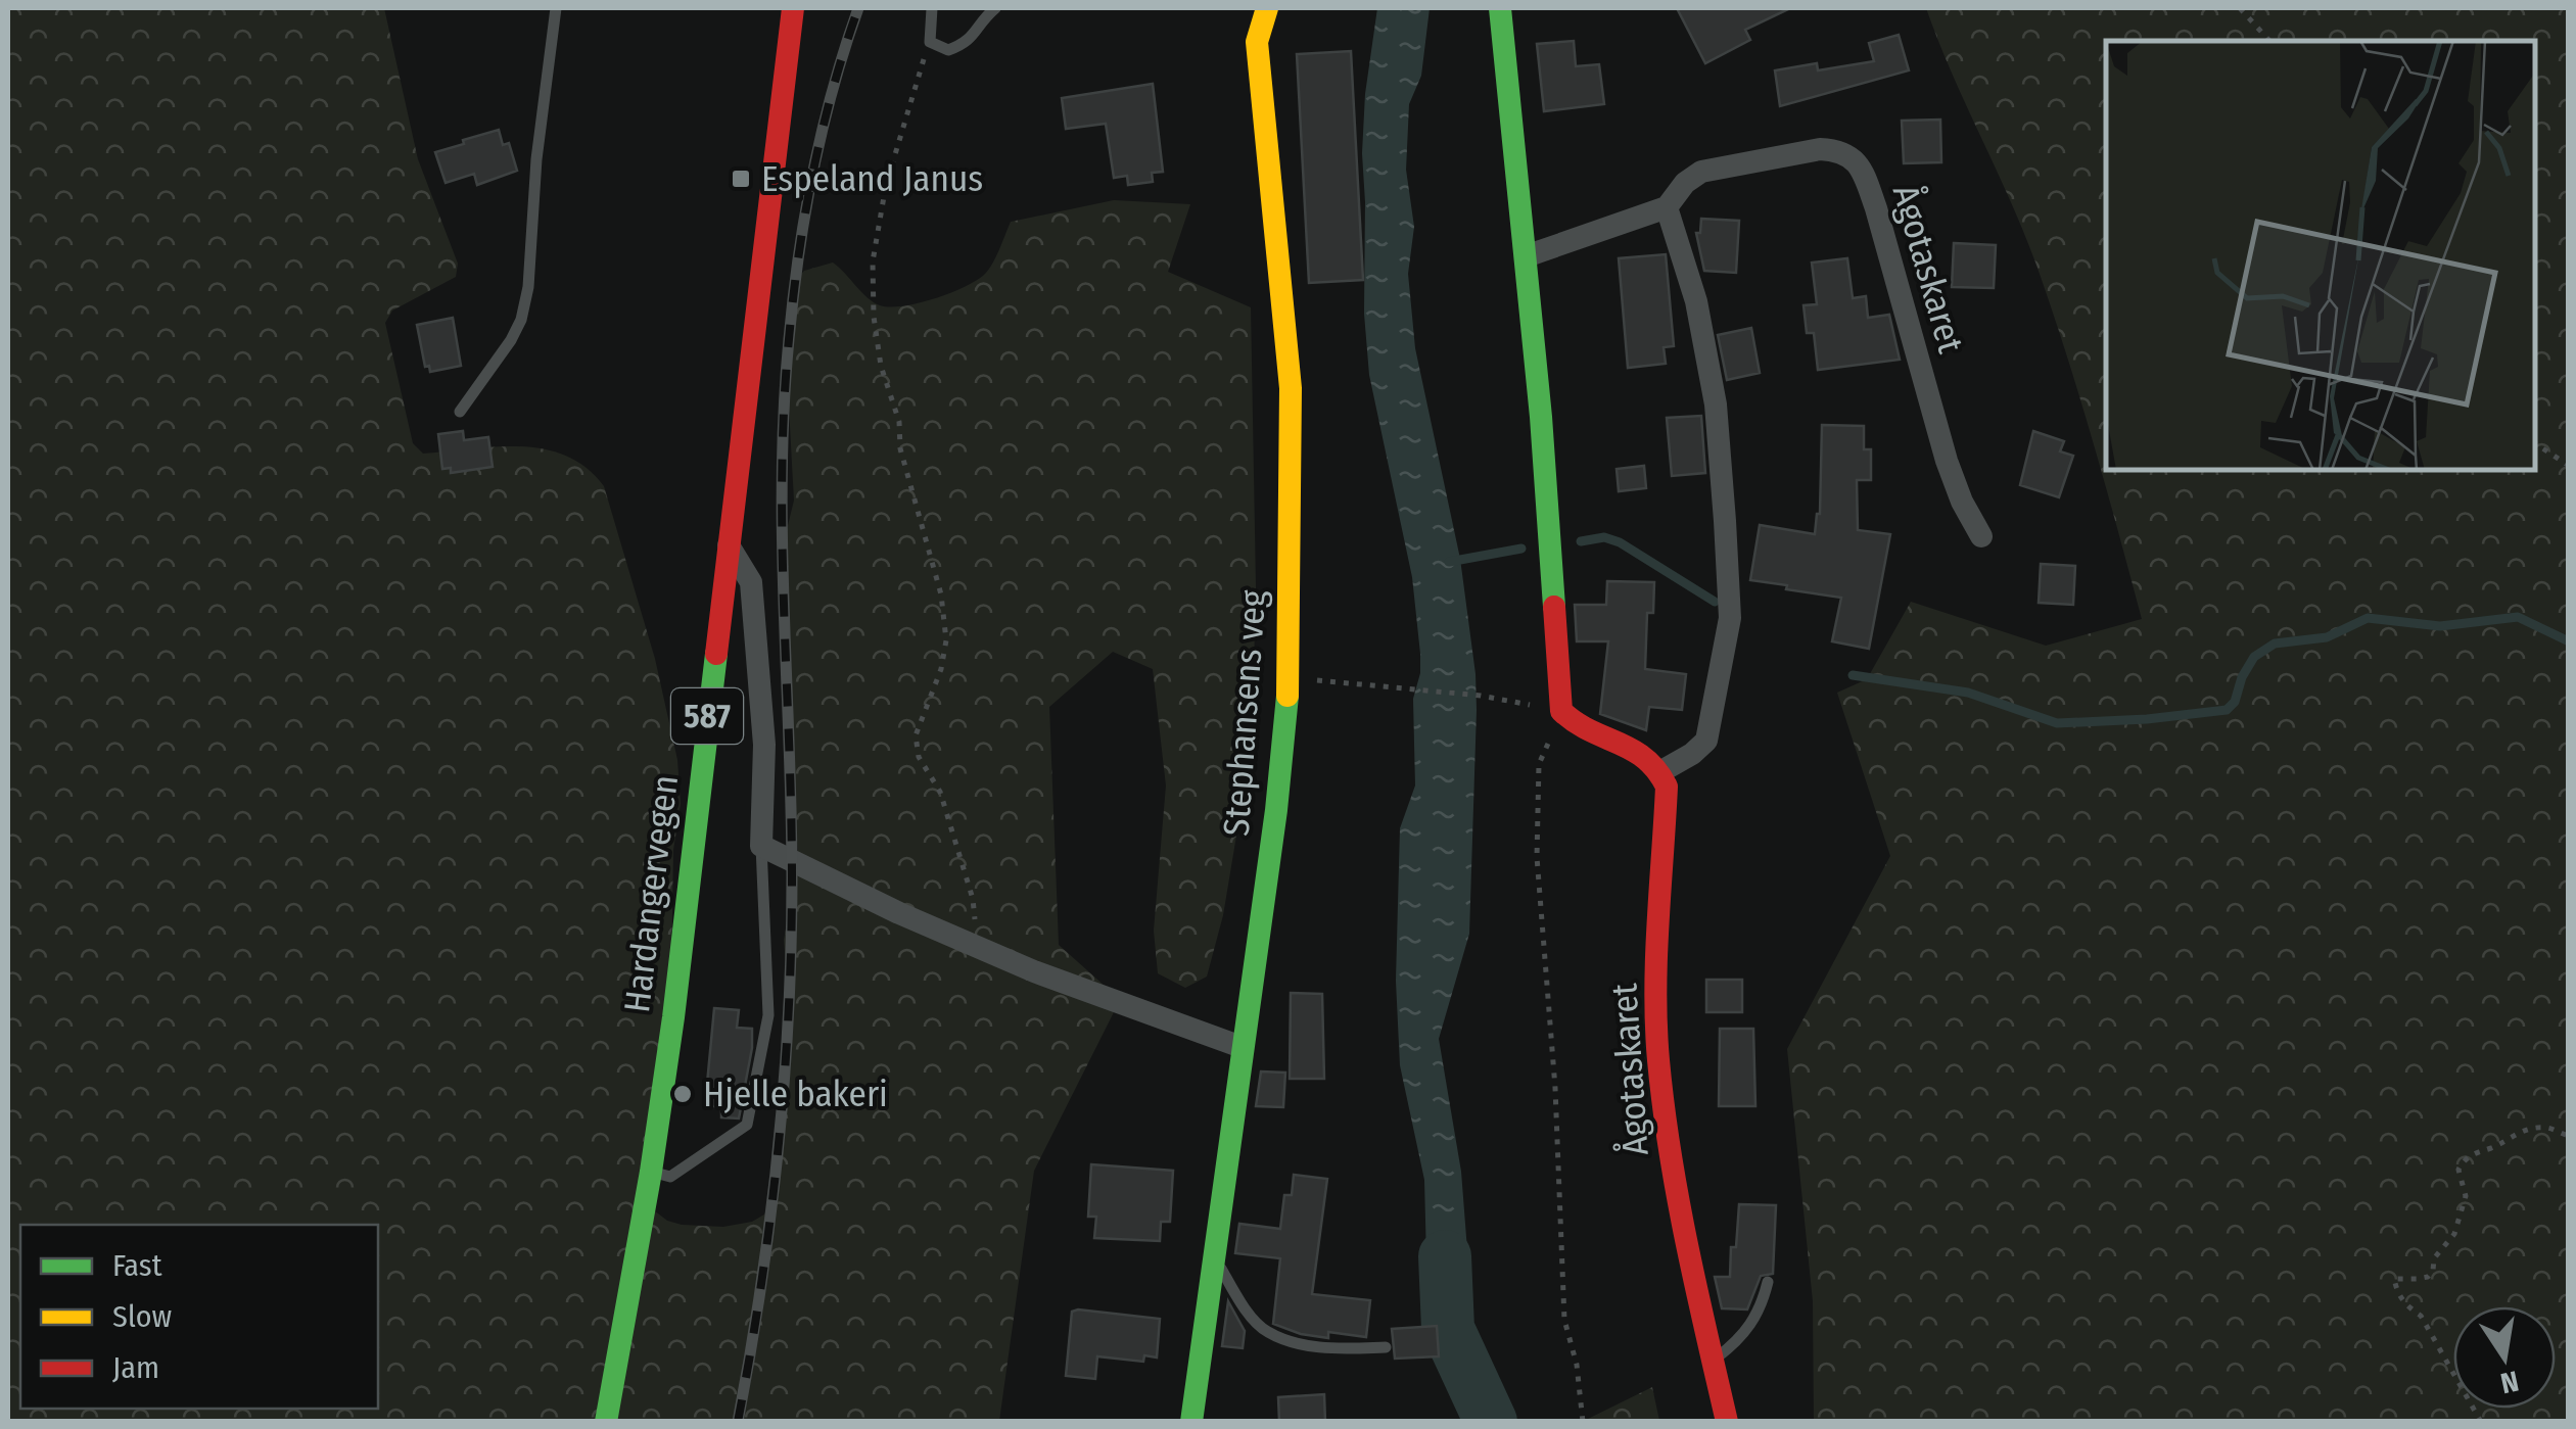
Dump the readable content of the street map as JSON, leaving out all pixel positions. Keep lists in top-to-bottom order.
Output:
{
  "streets": {
    "street": [
      "Ågotaskaret",
      "Stephansens veg",
      "587",
      "Hardangervegen"
    ]
  },
  "places": {
    "transit": ["Espeland Janus"],
    "other": ["Hjelle bakeri"]
  },
  "legend": ["Fast", "Slow", "Jam"],
  "north": "bottom"
}
